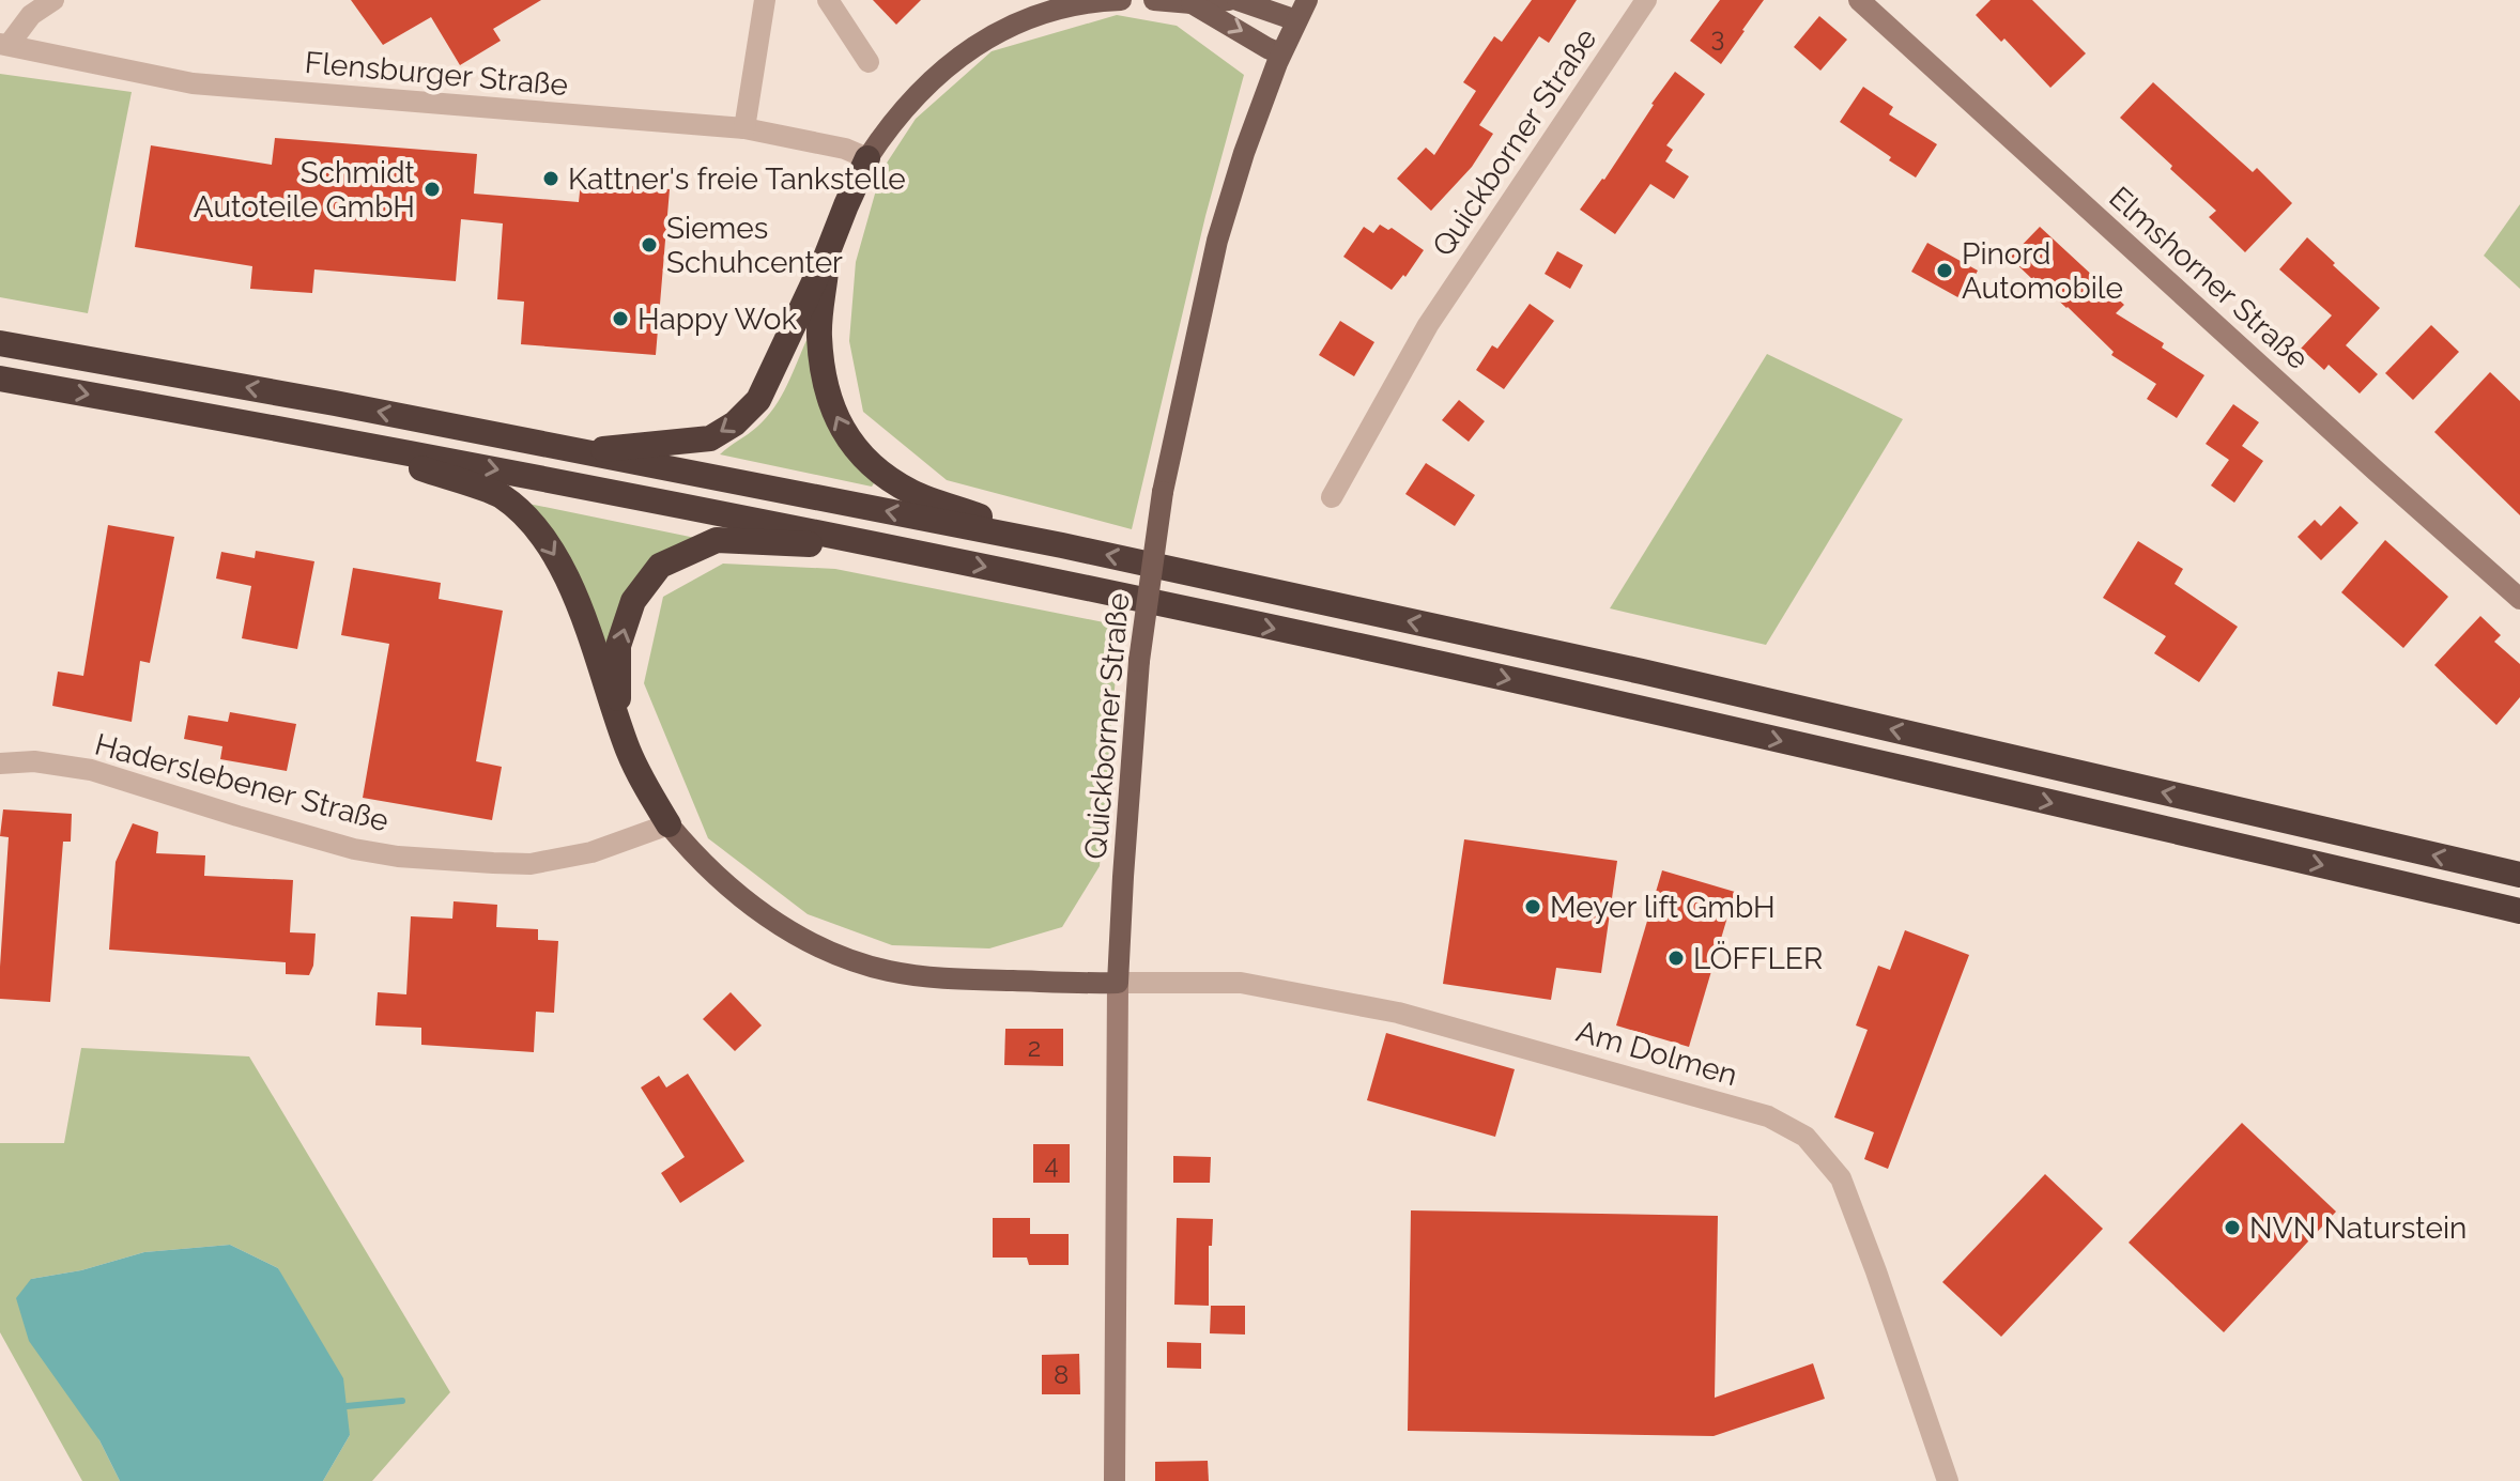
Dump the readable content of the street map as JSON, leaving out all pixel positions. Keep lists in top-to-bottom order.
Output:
{
  "streets": {
    "main road": ["Quickborner Straße"],
    "street": [
      "Flensburger Straße",
      "Elmshorner Straße",
      "Haderslebener Straße",
      "Am Dolmen"
    ]
  },
  "crossings": [
    ["Quickborner Straße", "Am Dolmen"]
  ],
  "places": [
    "Kattner's freie Tankstelle",
    "Schmidt Autoteile GmbH",
    "Siemes Schuhcenter",
    "Pinord Automobile",
    "Happy Wok",
    "Meyer lift GmbH",
    "LÖFFLER",
    "NVN Naturstein"
  ],
  "house_numbers": [
    "3",
    "2",
    "4",
    "8"
  ]
}
